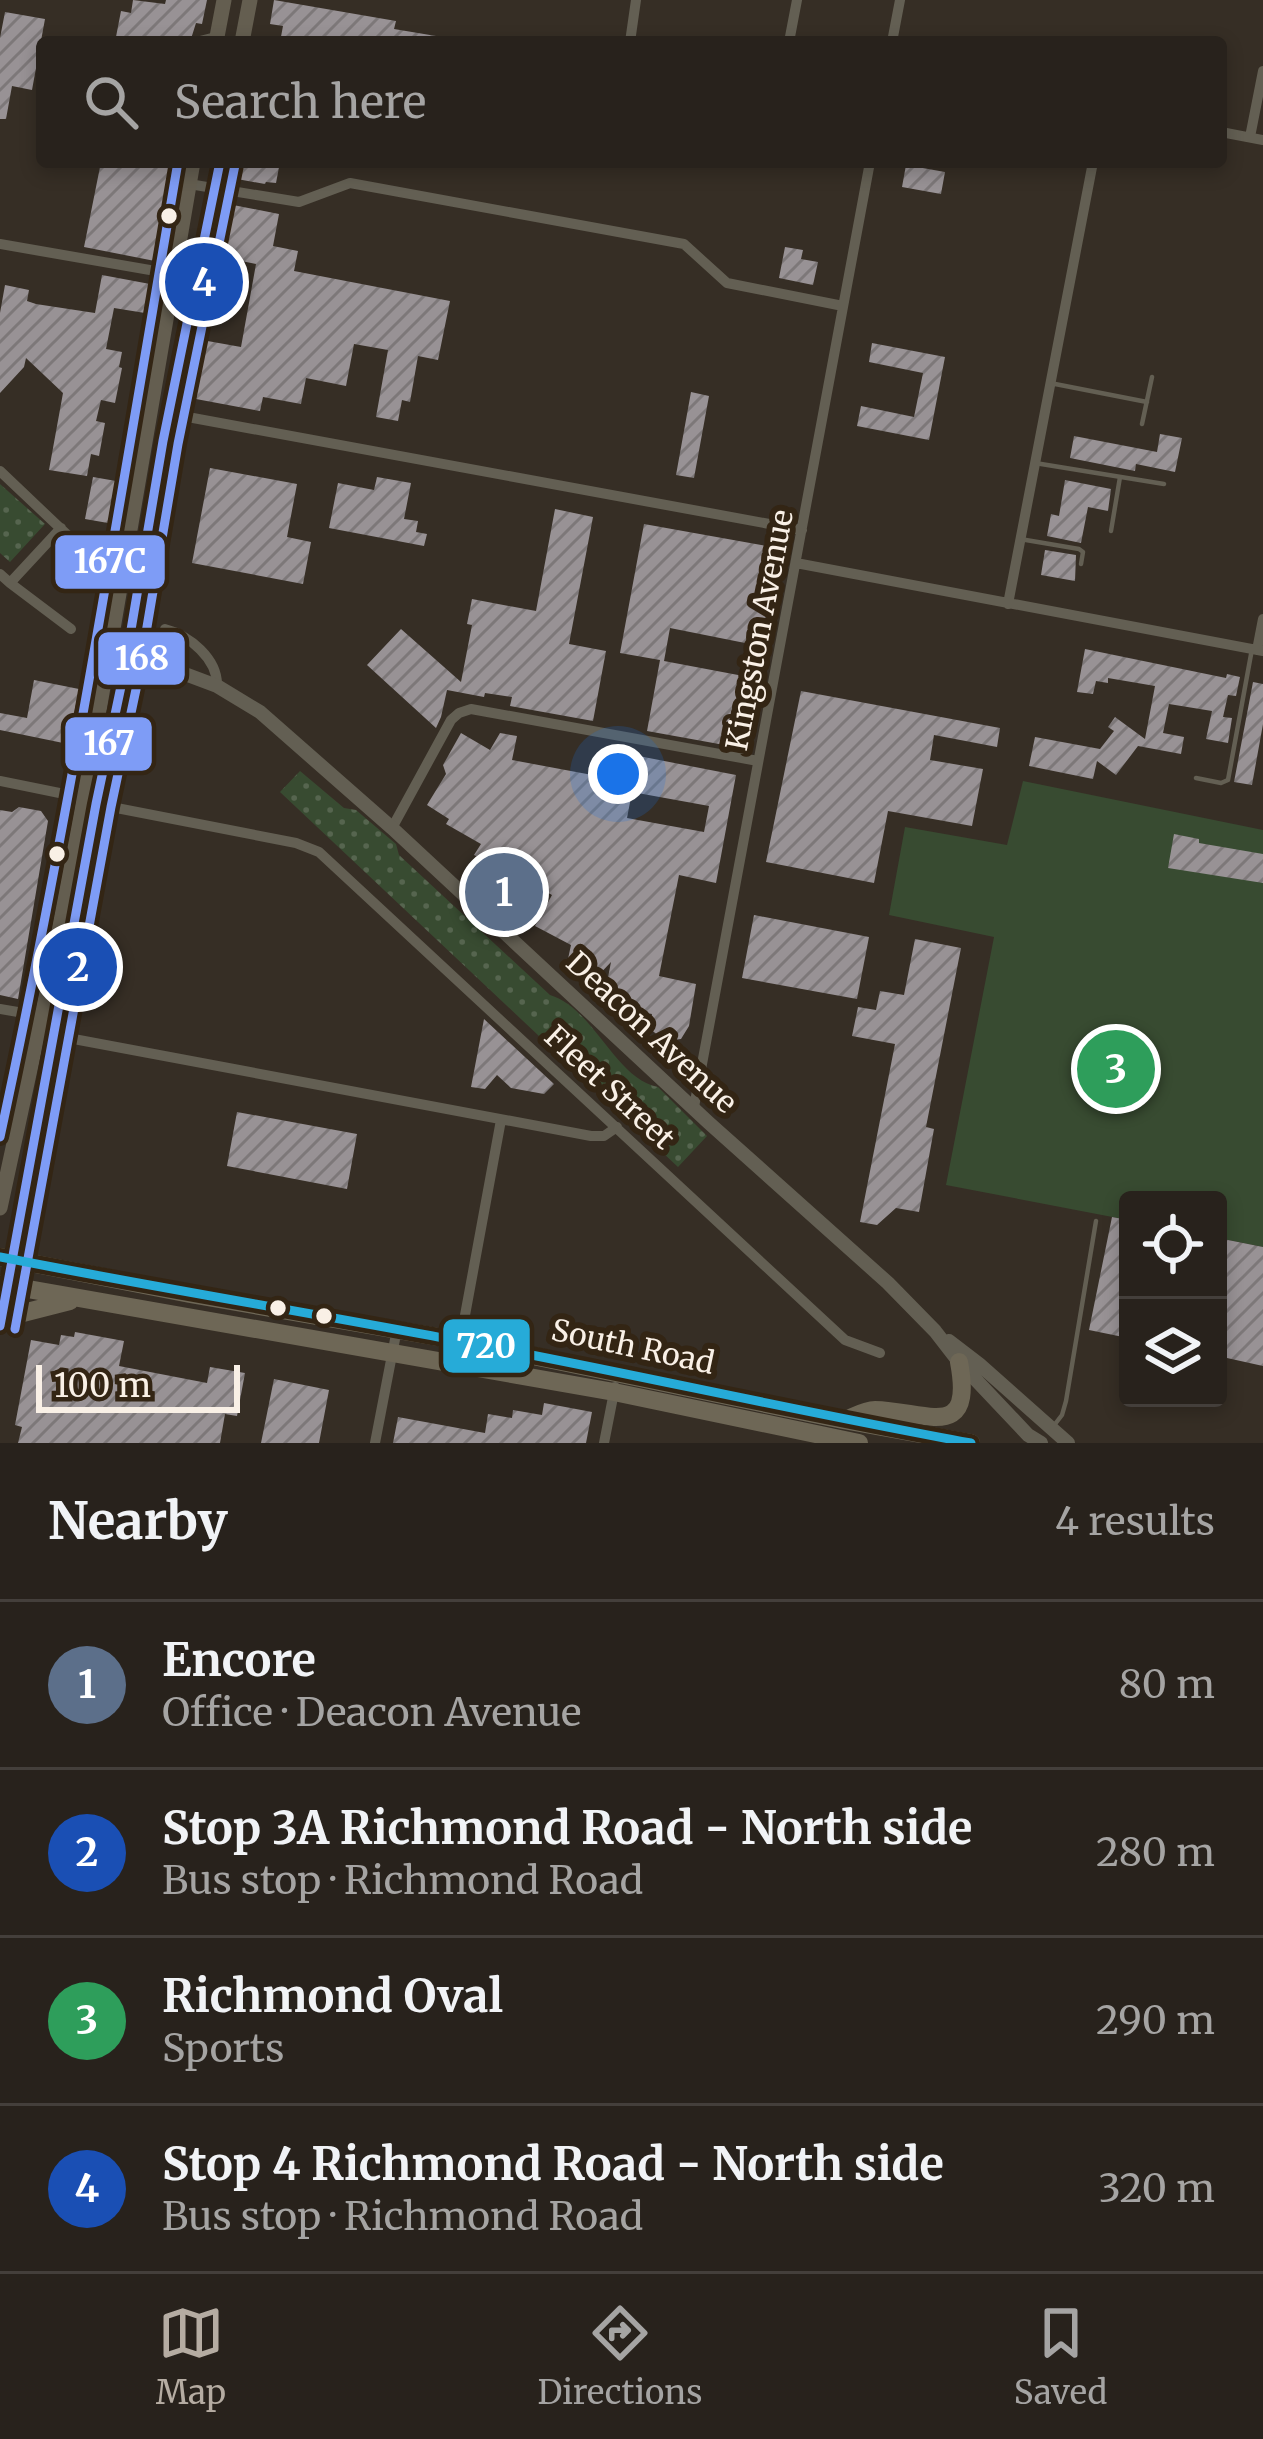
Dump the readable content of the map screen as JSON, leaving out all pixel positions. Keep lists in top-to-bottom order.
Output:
{
  "streets": {
    "highway": ["South Road"],
    "street": ["Kingston Avenue", "Deacon Avenue", "Fleet Street"]
  },
  "crossings": [
    ["Kingston Avenue", "Deacon Avenue"]
  ],
  "lines": [
    "transit line 167",
    "transit line 168",
    "transit line 167C",
    "transit line 720"
  ],
  "scale_bar": "100 m",
  "page": {
    "search": "Search here",
    "pins": [
      "4",
      "1",
      "2",
      "3"
    ],
    "scale": "100 m",
    "heading": ["Nearby", "4 results"],
    "list": [
      {
        "mark": "1",
        "name": "Encore",
        "note": "Office · Deacon Avenue",
        "value": "80 m"
      },
      {
        "mark": "2",
        "name": "Stop 3A Richmond Road - North side",
        "note": "Bus stop · Richmond Road",
        "value": "280 m"
      },
      {
        "mark": "3",
        "name": "Richmond Oval",
        "note": "Sports",
        "value": "290 m"
      },
      {
        "mark": "4",
        "name": "Stop 4 Richmond Road - North side",
        "note": "Bus stop · Richmond Road",
        "value": "320 m"
      }
    ],
    "nav": ["Map", "Directions", "Saved"]
  }
}
